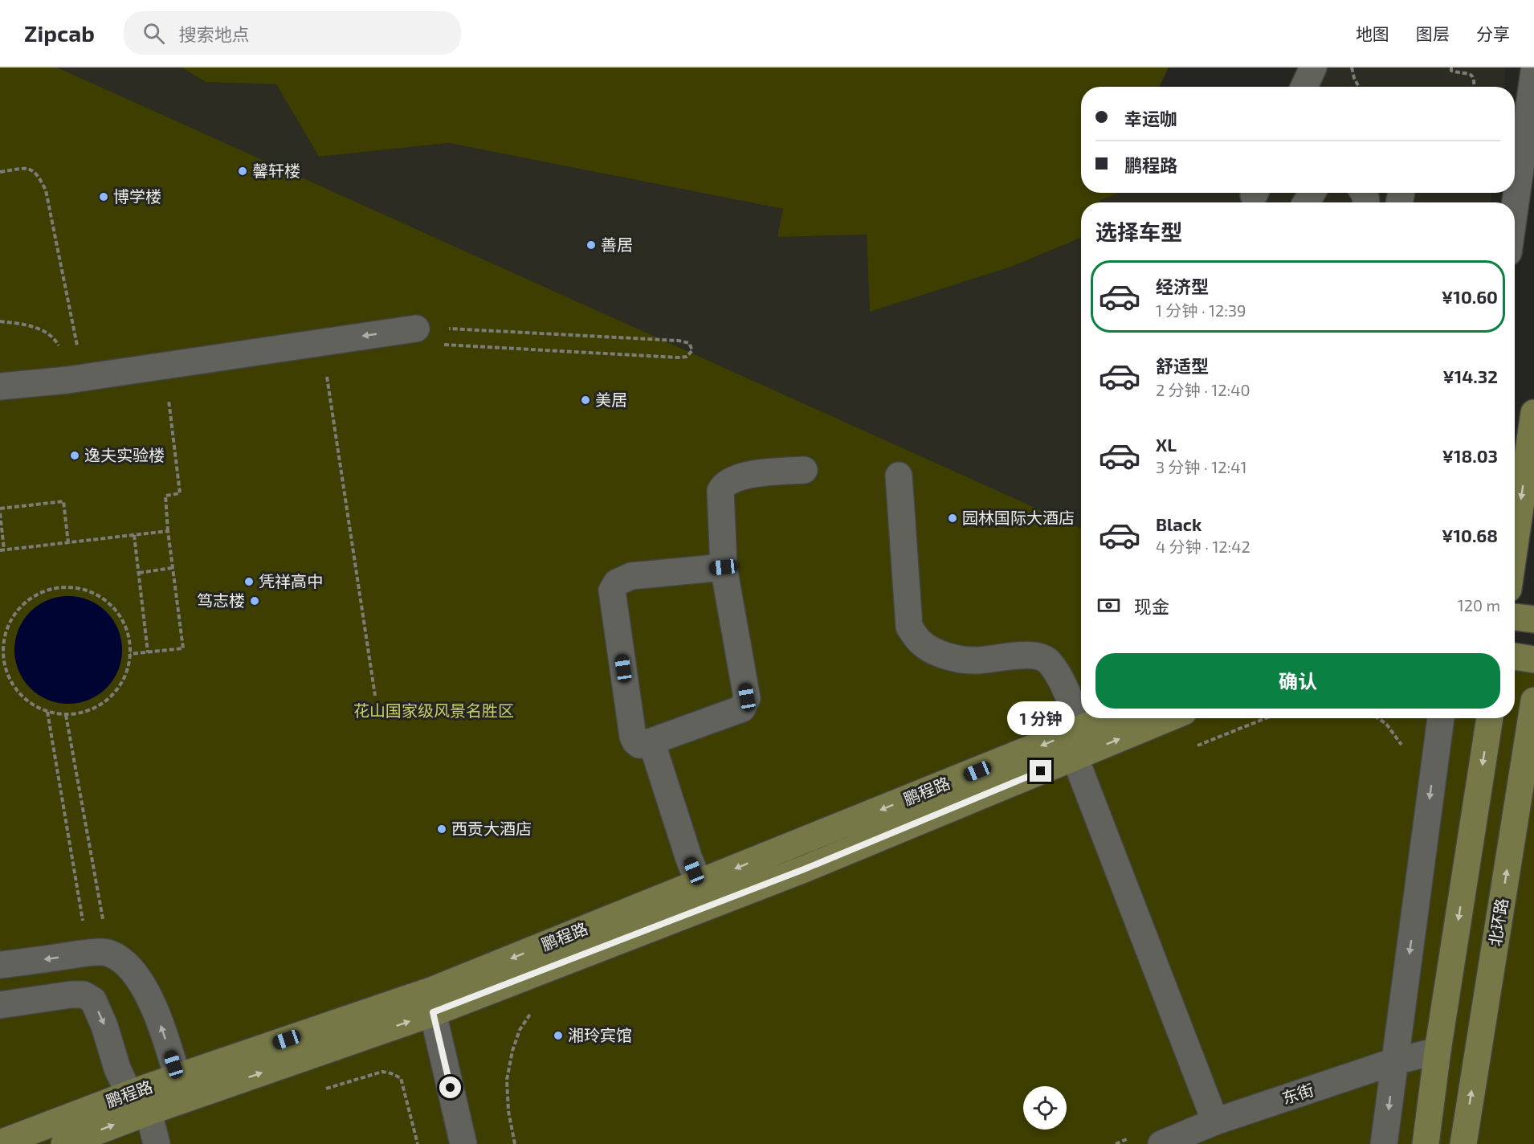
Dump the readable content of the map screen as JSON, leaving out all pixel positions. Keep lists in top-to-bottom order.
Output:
{
  "streets": {
    "main road": ["鹏程路", "北环路"],
    "street": ["东街"]
  },
  "parks": ["花山国家级风景名胜区"],
  "places": [
    "馨轩楼",
    "博学楼",
    "善居",
    "美居",
    "逸夫实验楼",
    "园林国际大酒店",
    "凭祥高中",
    "笃志楼",
    "西贡大酒店",
    "湘玲宾馆"
  ],
  "page": {
    "header": "Zipcab",
    "search": "搜索地点",
    "nav": ["地图", "图层", "分享"],
    "banner": ["幸运咖", "鹏程路"],
    "heading": "选择车型",
    "list": [
      {
        "name": "经济型",
        "note": "1 分钟 · 12:39",
        "value": "¥10.60"
      },
      {
        "name": "舒适型",
        "note": "2 分钟 · 12:40",
        "value": "¥14.32"
      },
      {
        "name": "XL",
        "note": "3 分钟 · 12:41",
        "value": "¥18.03"
      },
      {
        "name": "Black",
        "note": "4 分钟 · 12:42",
        "value": "¥10.68"
      }
    ],
    "pay": ["现金", "120 m"],
    "buttons": "确认",
    "bubble": "1 分钟"
  }
}
